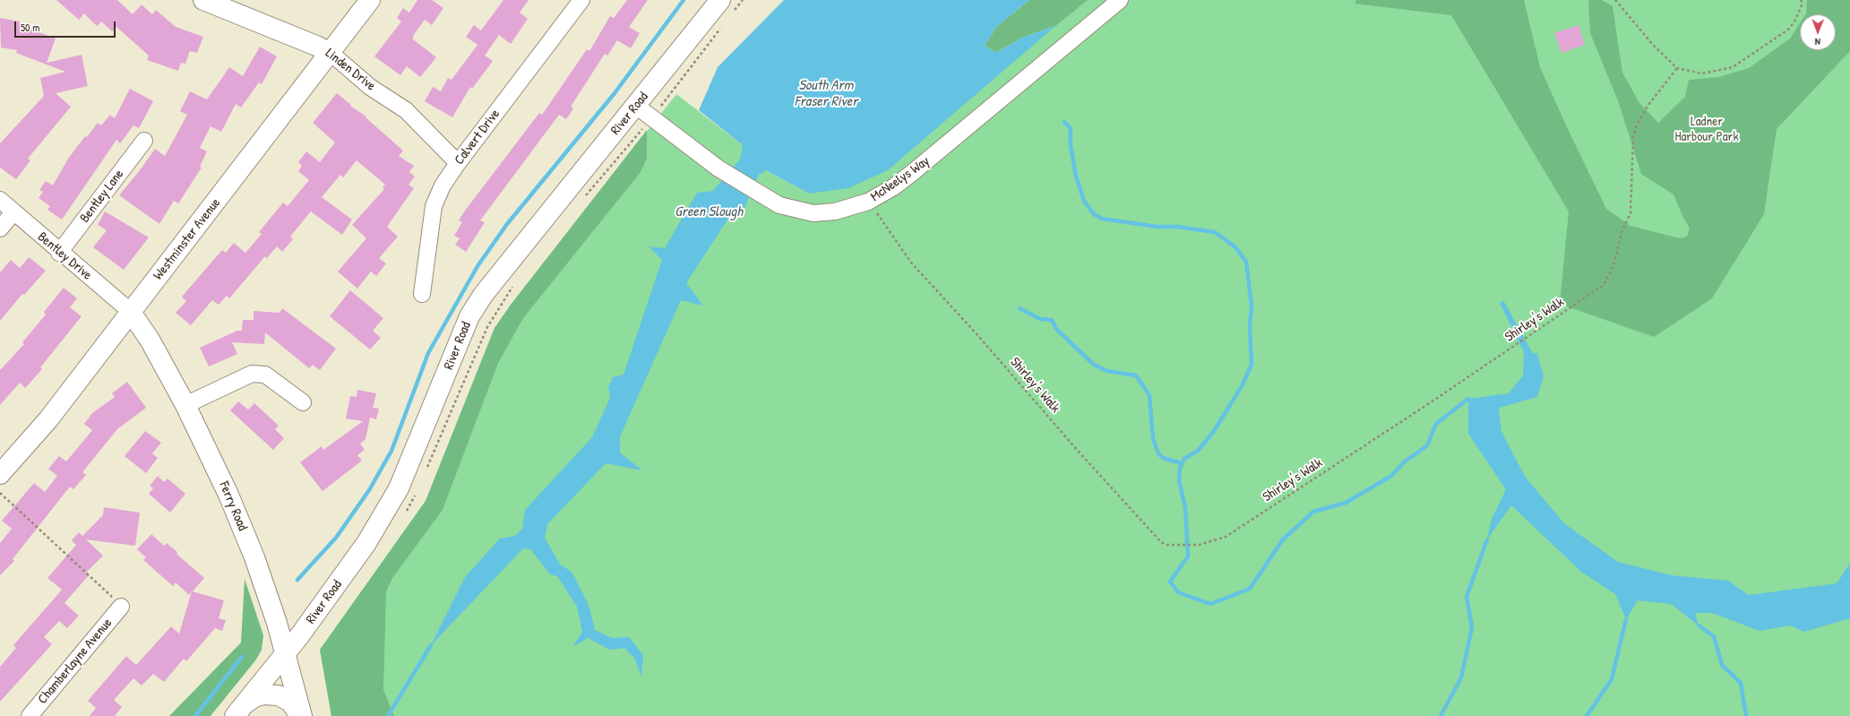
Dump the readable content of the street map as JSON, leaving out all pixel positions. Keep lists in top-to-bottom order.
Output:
{
  "streets": {
    "street": [
      "Linden Drive",
      "River Road",
      "Calvert Drive",
      "McNeelys Way",
      "Bentley Lane",
      "Westminster Avenue",
      "Bentley Drive",
      "Ferry Road",
      "Chamberlayne Avenue"
    ],
    "path": ["Shirley's Walk"]
  },
  "crossings": [
    ["Linden Drive", "Calvert Drive"],
    ["Linden Drive", "Westminster Avenue"],
    ["River Road", "McNeelys Way"],
    ["River Road", "Ferry Road"],
    ["McNeelys Way", "Shirley's Walk"],
    ["Bentley Lane", "Bentley Drive"],
    ["Westminster Avenue", "Bentley Drive"],
    ["Westminster Avenue", "Ferry Road"],
    ["Bentley Drive", "Ferry Road"]
  ],
  "water": ["South Arm Fraser River", "Green Slough"],
  "parks": ["Ladner Harbour Park"],
  "scale_bar": "50 m",
  "north": "bottom"
}
